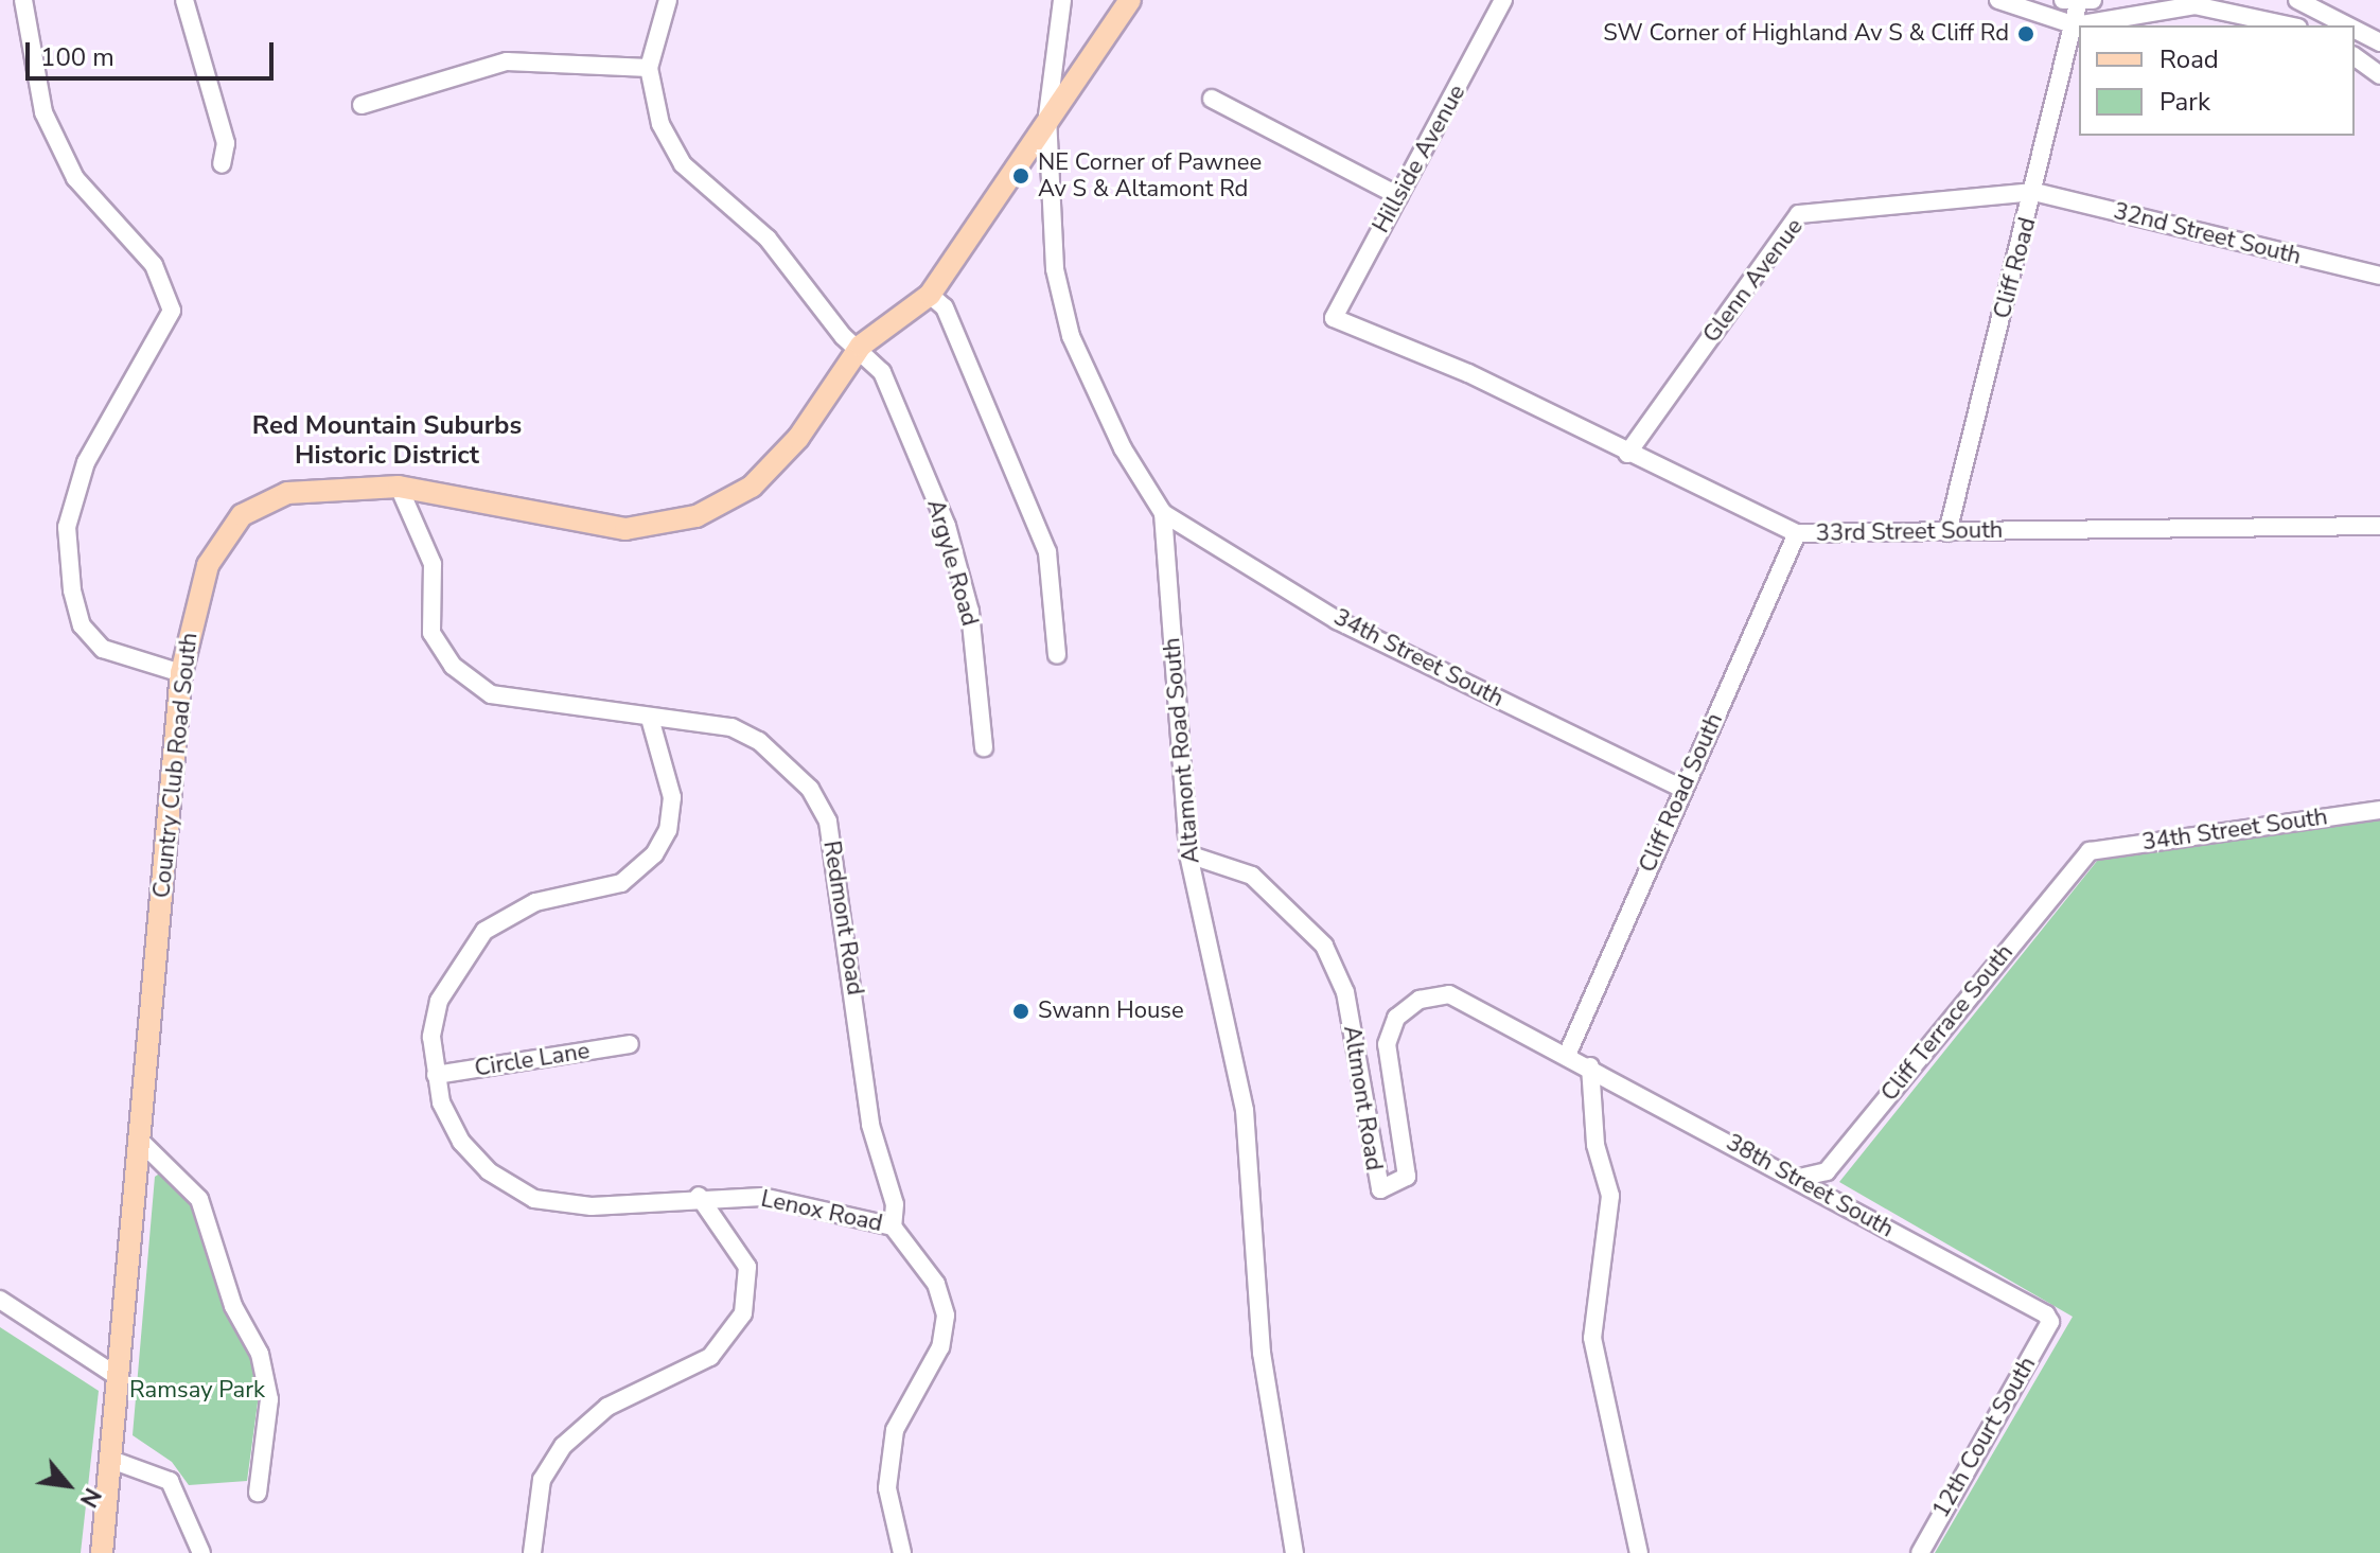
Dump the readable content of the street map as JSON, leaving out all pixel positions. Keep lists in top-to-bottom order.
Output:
{
  "streets": {
    "main road": ["Country Club Road South"],
    "street": [
      "Hillside Avenue",
      "32nd Street South",
      "Cliff Road",
      "Glenn Avenue",
      "33rd Street South",
      "Argyle Road",
      "34th Street South",
      "Altamont Road South",
      "Cliff Road South",
      "Redmont Road",
      "Cliff Terrace South",
      "Circle Lane",
      "Altmont Road",
      "38th Street South",
      "Lenox Road",
      "12th Court South"
    ]
  },
  "crossings": [
    ["Hillside Avenue", "33rd Street South"],
    ["32nd Street South", "Cliff Road"],
    ["32nd Street South", "Glenn Avenue"],
    ["Cliff Road", "Glenn Avenue"],
    ["Cliff Road", "33rd Street South"],
    ["Glenn Avenue", "33rd Street South"],
    ["33rd Street South", "Cliff Road South"],
    ["Argyle Road", "Country Club Road South"],
    ["34th Street South", "Altamont Road South"],
    ["34th Street South", "Cliff Road South"],
    ["34th Street South", "Cliff Terrace South"],
    ["Altamont Road South", "Altmont Road"],
    ["Country Club Road South", "Redmont Road"],
    ["Cliff Road South", "Altmont Road"],
    ["Cliff Road South", "38th Street South"],
    ["Redmont Road", "Lenox Road"],
    ["Cliff Terrace South", "38th Street South"],
    ["Circle Lane", "Lenox Road"],
    ["Altmont Road", "38th Street South"],
    ["38th Street South", "12th Court South"]
  ],
  "districts": ["Red Mountain Suburbs Historic District"],
  "parks": ["Ramsay Park"],
  "places": ["SW Corner of Highland Av S & Cliff Rd", "NE Corner of Pawnee Av S & Altamont Rd", "Swann House"],
  "legend": ["Road", "Park"],
  "scale_bar": "100 m",
  "north": "bottom right"
}
